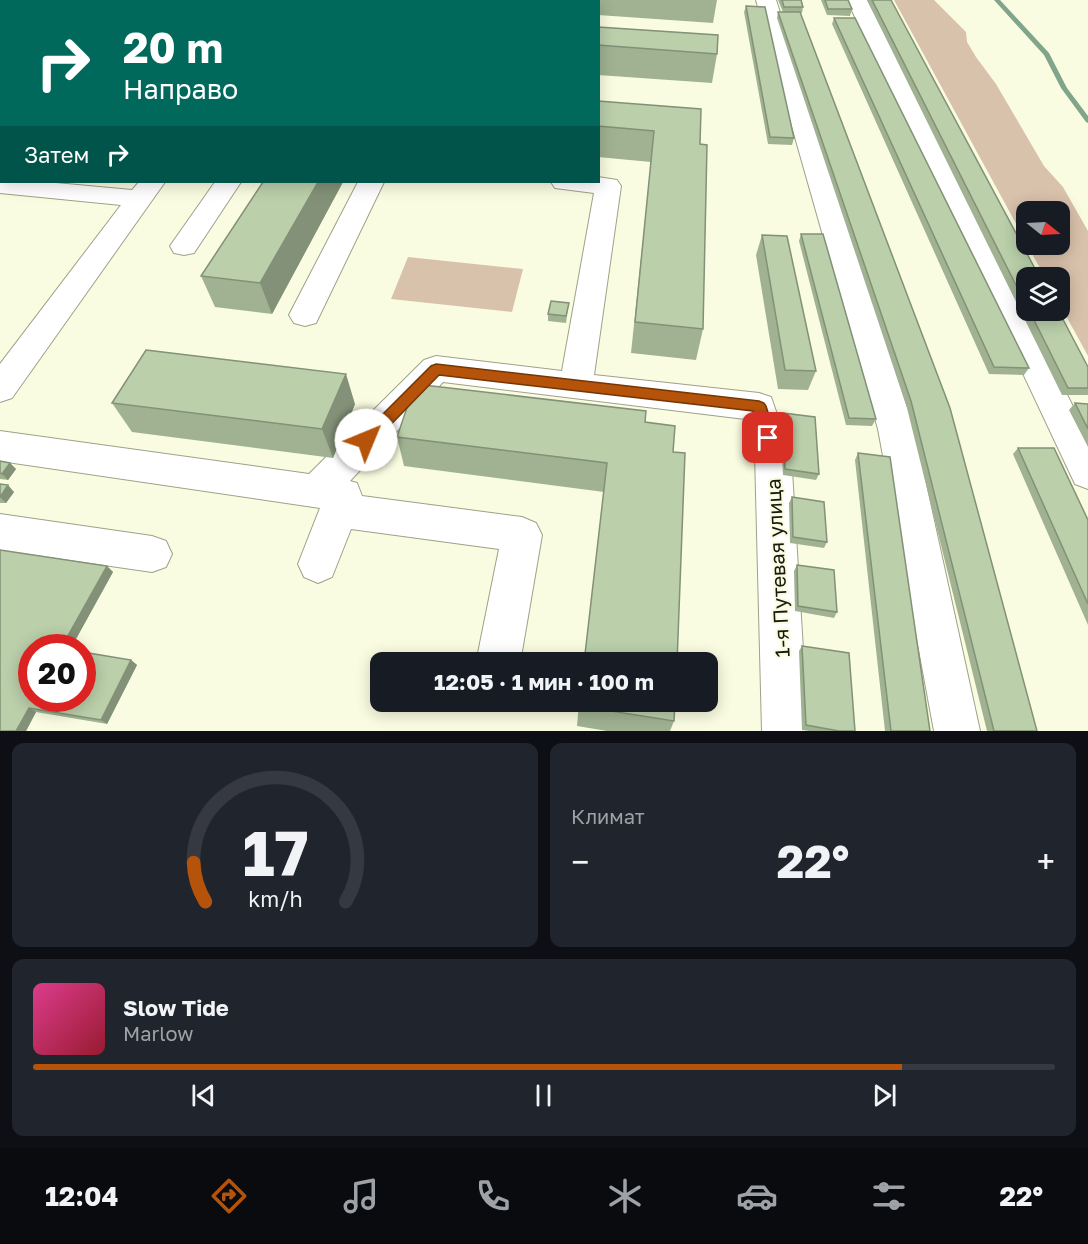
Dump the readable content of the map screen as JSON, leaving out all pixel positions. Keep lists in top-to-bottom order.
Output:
{
  "streets": {
    "street": ["1-я Путевая улица"]
  },
  "north": "right",
  "page": {
    "turn": ["20 m", "Направо"],
    "then": "Затем",
    "limit": "20",
    "trip": "12:05 · 1 мин · 100 m",
    "tile": "Климат",
    "heat": ["−", "22°", "+"],
    "song": ["Slow Tide", "Marlow"],
    "tabs": ["12:04", "22°"],
    "gauge": ["17", "km/h"]
  }
}
